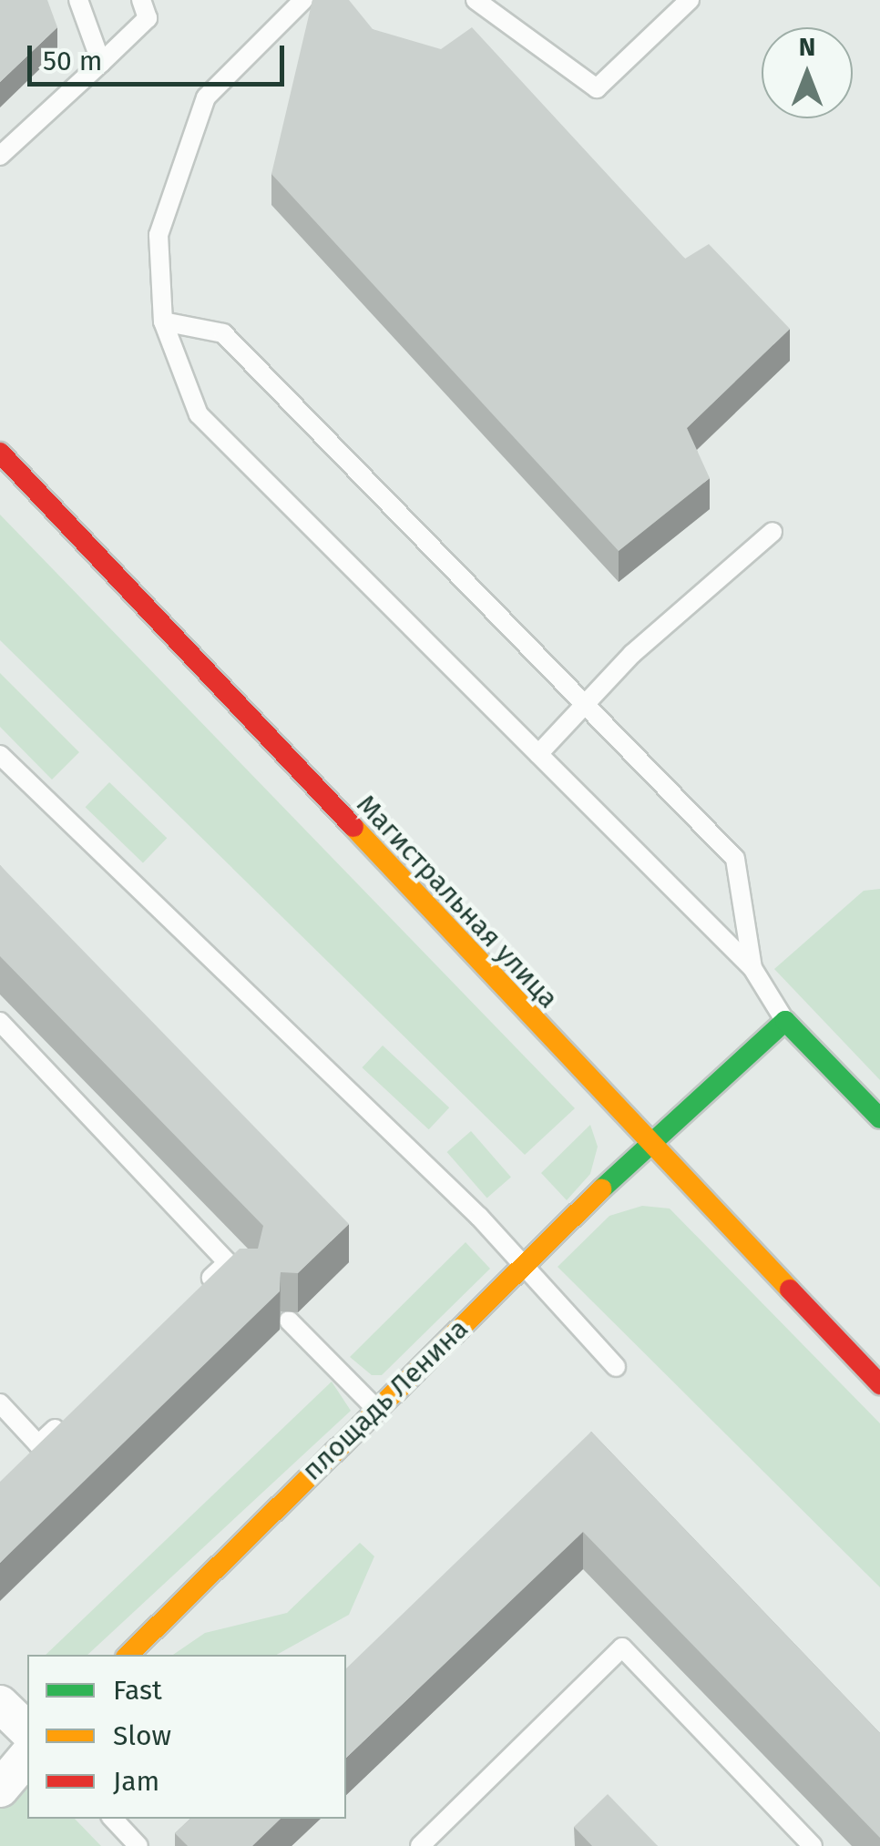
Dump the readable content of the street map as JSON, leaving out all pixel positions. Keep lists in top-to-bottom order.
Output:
{
  "streets": {
    "main road": ["Магистральная улица", "площадь Ленина"]
  },
  "crossings": [
    ["Магистральная улица", "площадь Ленина"]
  ],
  "legend": ["Fast", "Slow", "Jam"],
  "scale_bar": "50 m",
  "north": "top"
}
